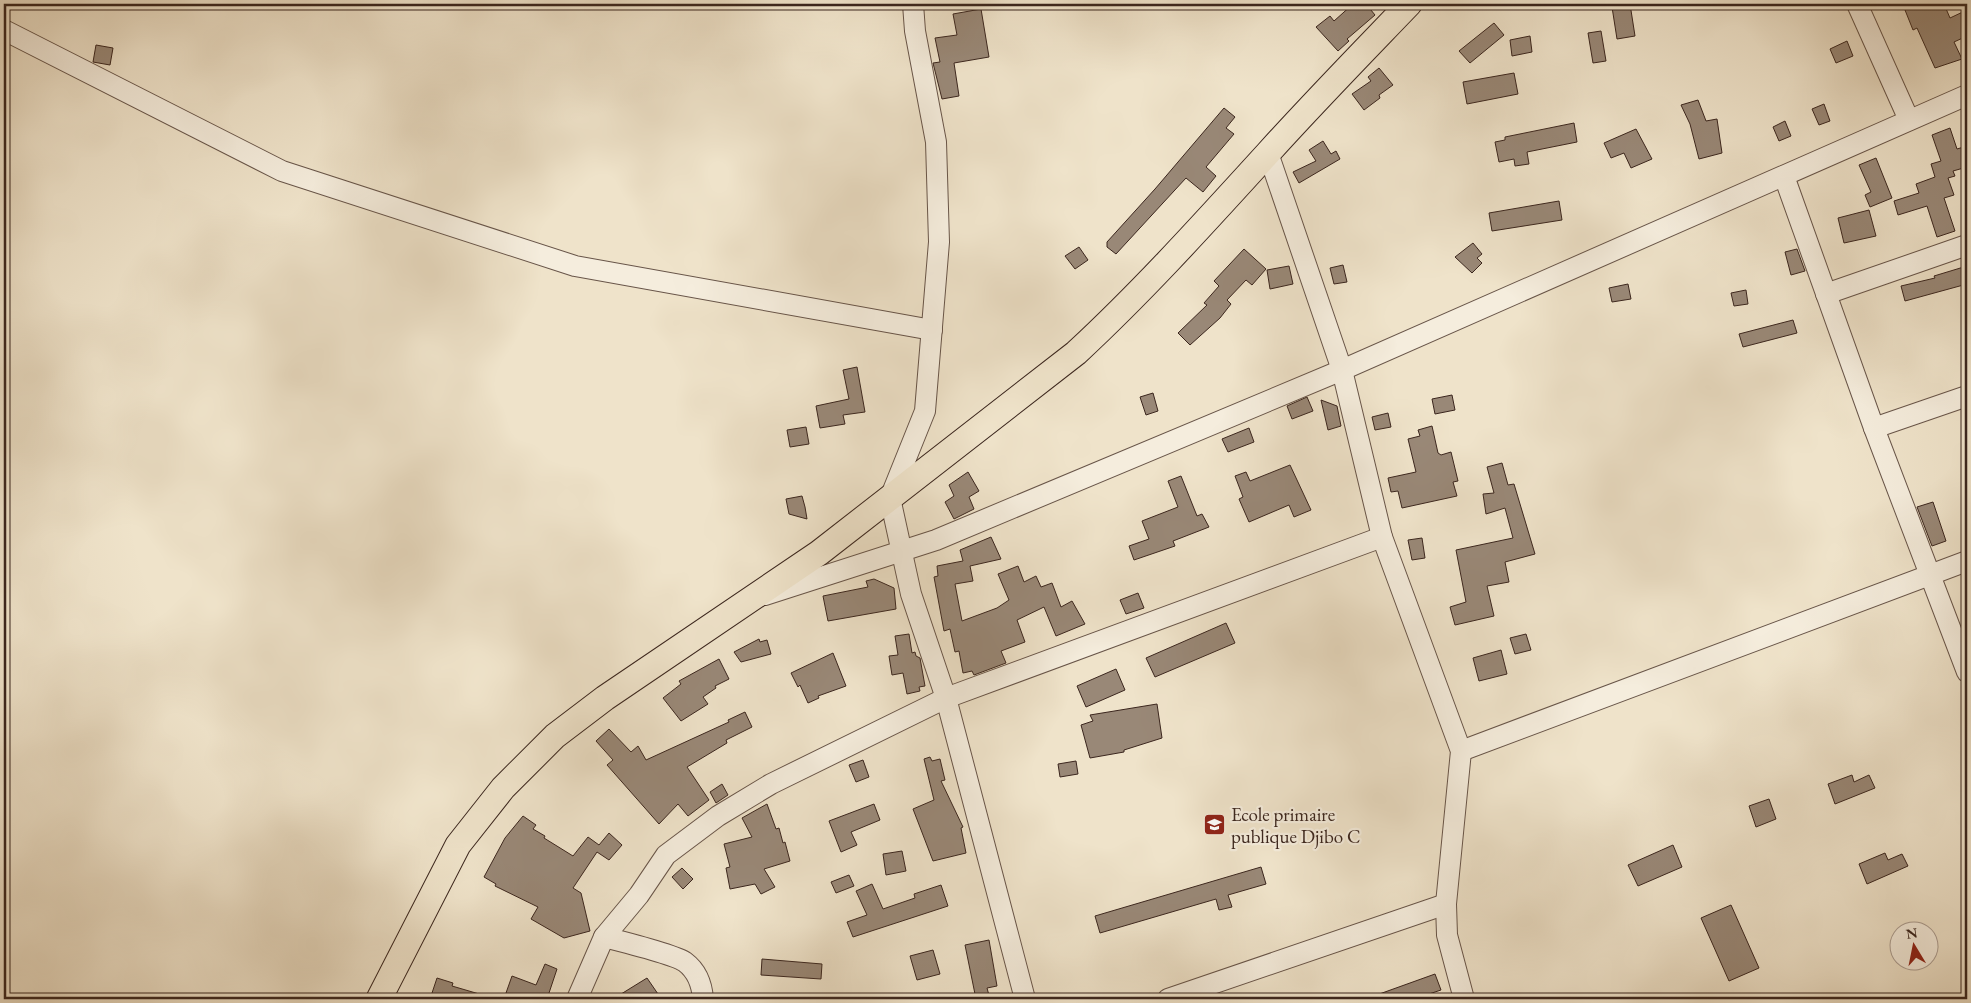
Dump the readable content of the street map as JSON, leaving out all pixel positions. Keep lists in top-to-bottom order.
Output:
{
  "places": {
    "school or university": ["Ecole primaire publique Djibo C"]
  },
  "north": "top"
}
